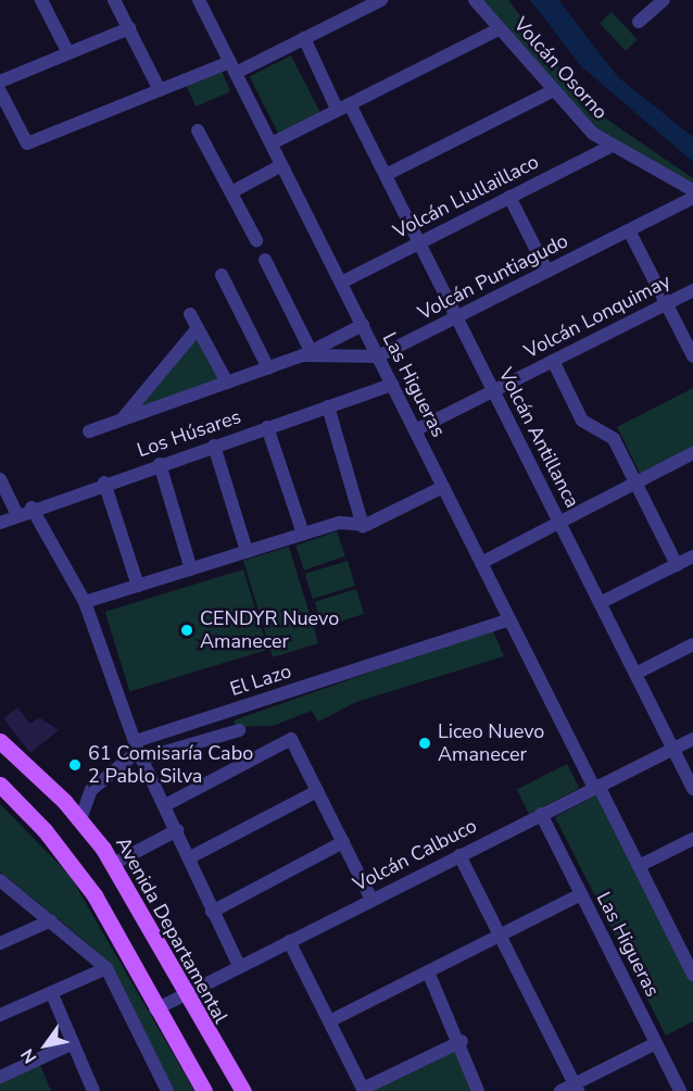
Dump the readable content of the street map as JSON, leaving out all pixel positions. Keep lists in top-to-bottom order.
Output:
{
  "streets": {
    "main road": ["Avenida Departamental"],
    "street": [
      "Volcán Osorno",
      "Volcán Llullaillaco",
      "Volcán Puntiagudo",
      "Volcán Lonquimay",
      "Las Higueras",
      "Los Húsares",
      "Volcán Antillanca",
      "El Lazo",
      "Volcán Calbuco"
    ]
  },
  "crossings": [
    ["Volcán Osorno", "Volcán Llullaillaco"],
    ["Volcán Llullaillaco", "Las Higueras"],
    ["Volcán Llullaillaco", "Volcán Antillanca"],
    ["Volcán Puntiagudo", "Las Higueras"],
    ["Volcán Puntiagudo", "Volcán Antillanca"],
    ["Volcán Lonquimay", "Las Higueras"],
    ["Volcán Lonquimay", "Volcán Antillanca"],
    ["Las Higueras", "Los Húsares"],
    ["Las Higueras", "El Lazo"],
    ["Las Higueras", "Volcán Calbuco"],
    ["Volcán Antillanca", "Volcán Calbuco"],
    ["El Lazo", "Avenida Departamental"],
    ["Volcán Calbuco", "Avenida Departamental"]
  ],
  "places": ["CENDYR Nuevo Amanecer", "Liceo Nuevo Amanecer", "61 Comisaría Cabo 2 Pablo Silva"],
  "north": "bottom left"
}
